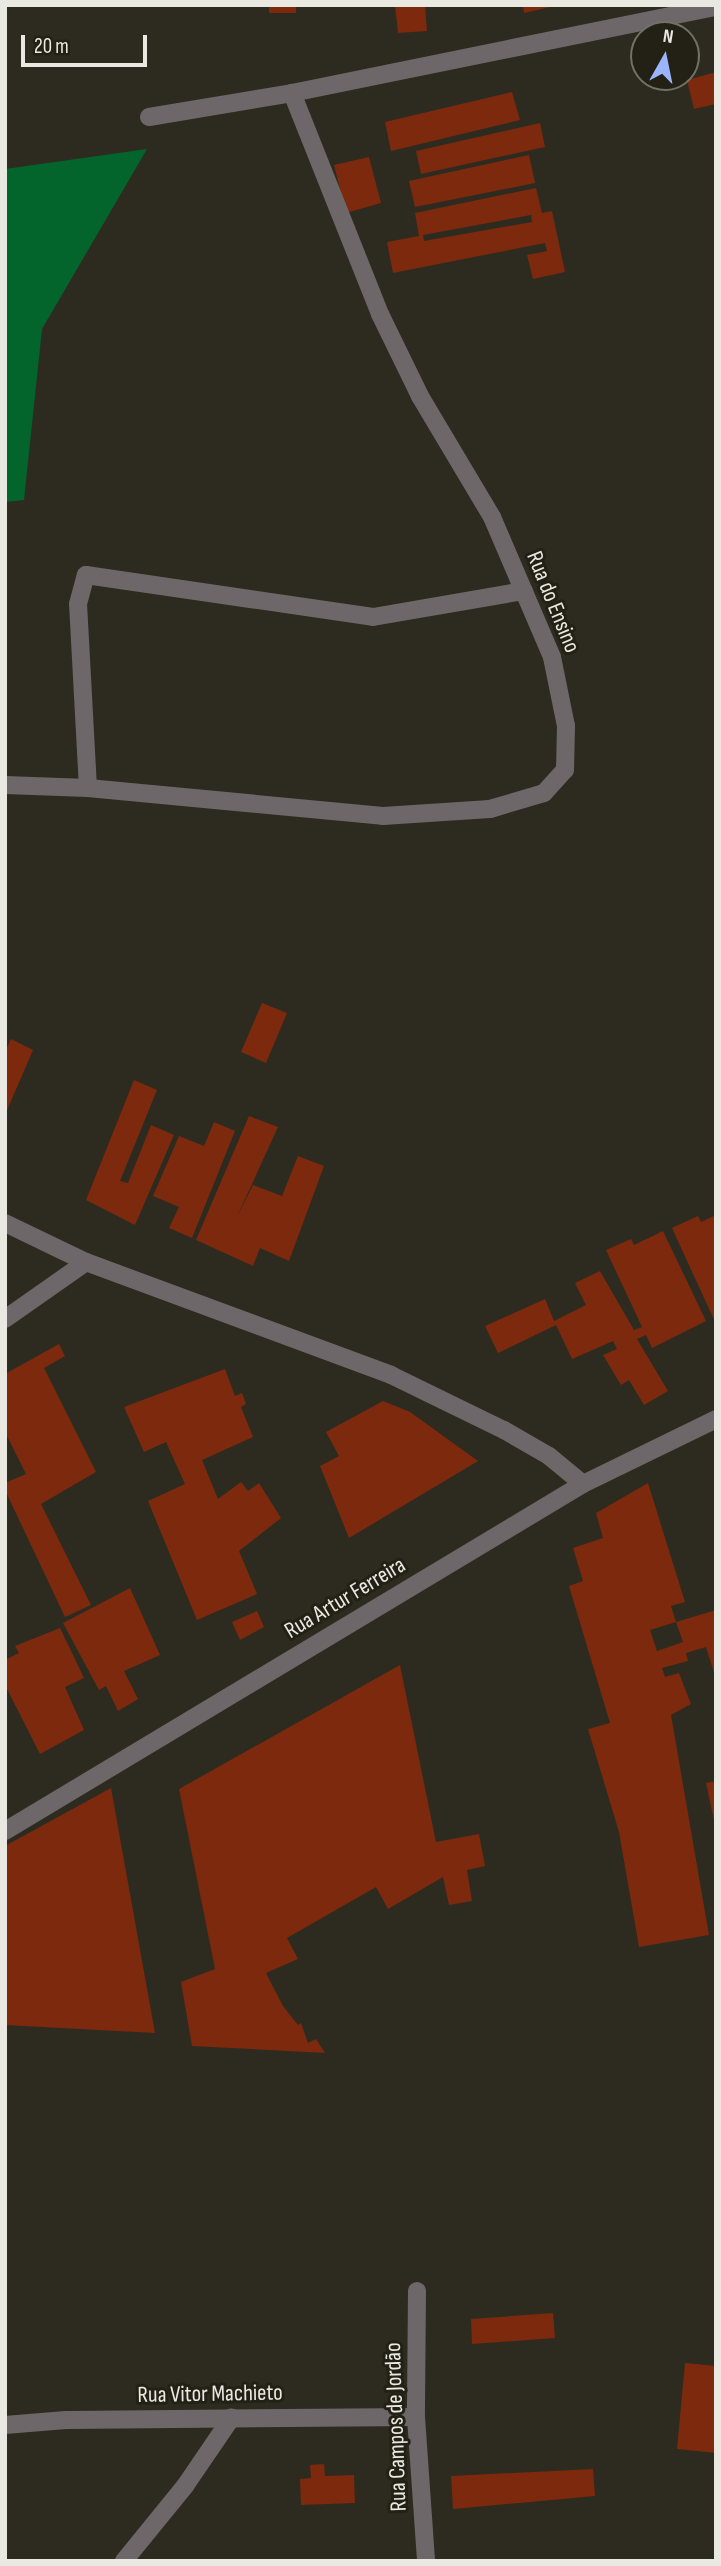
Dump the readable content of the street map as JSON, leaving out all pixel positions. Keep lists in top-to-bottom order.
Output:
{
  "streets": {
    "street": [
      "Rua do Ensino",
      "Rua Artur Ferreira",
      "Rua Vitor Machieto",
      "Rua Campos de Jordão"
    ]
  },
  "crossings": [
    ["Rua Vitor Machieto", "Rua Campos de Jordão"]
  ],
  "scale_bar": "20 m",
  "north": "top"
}
